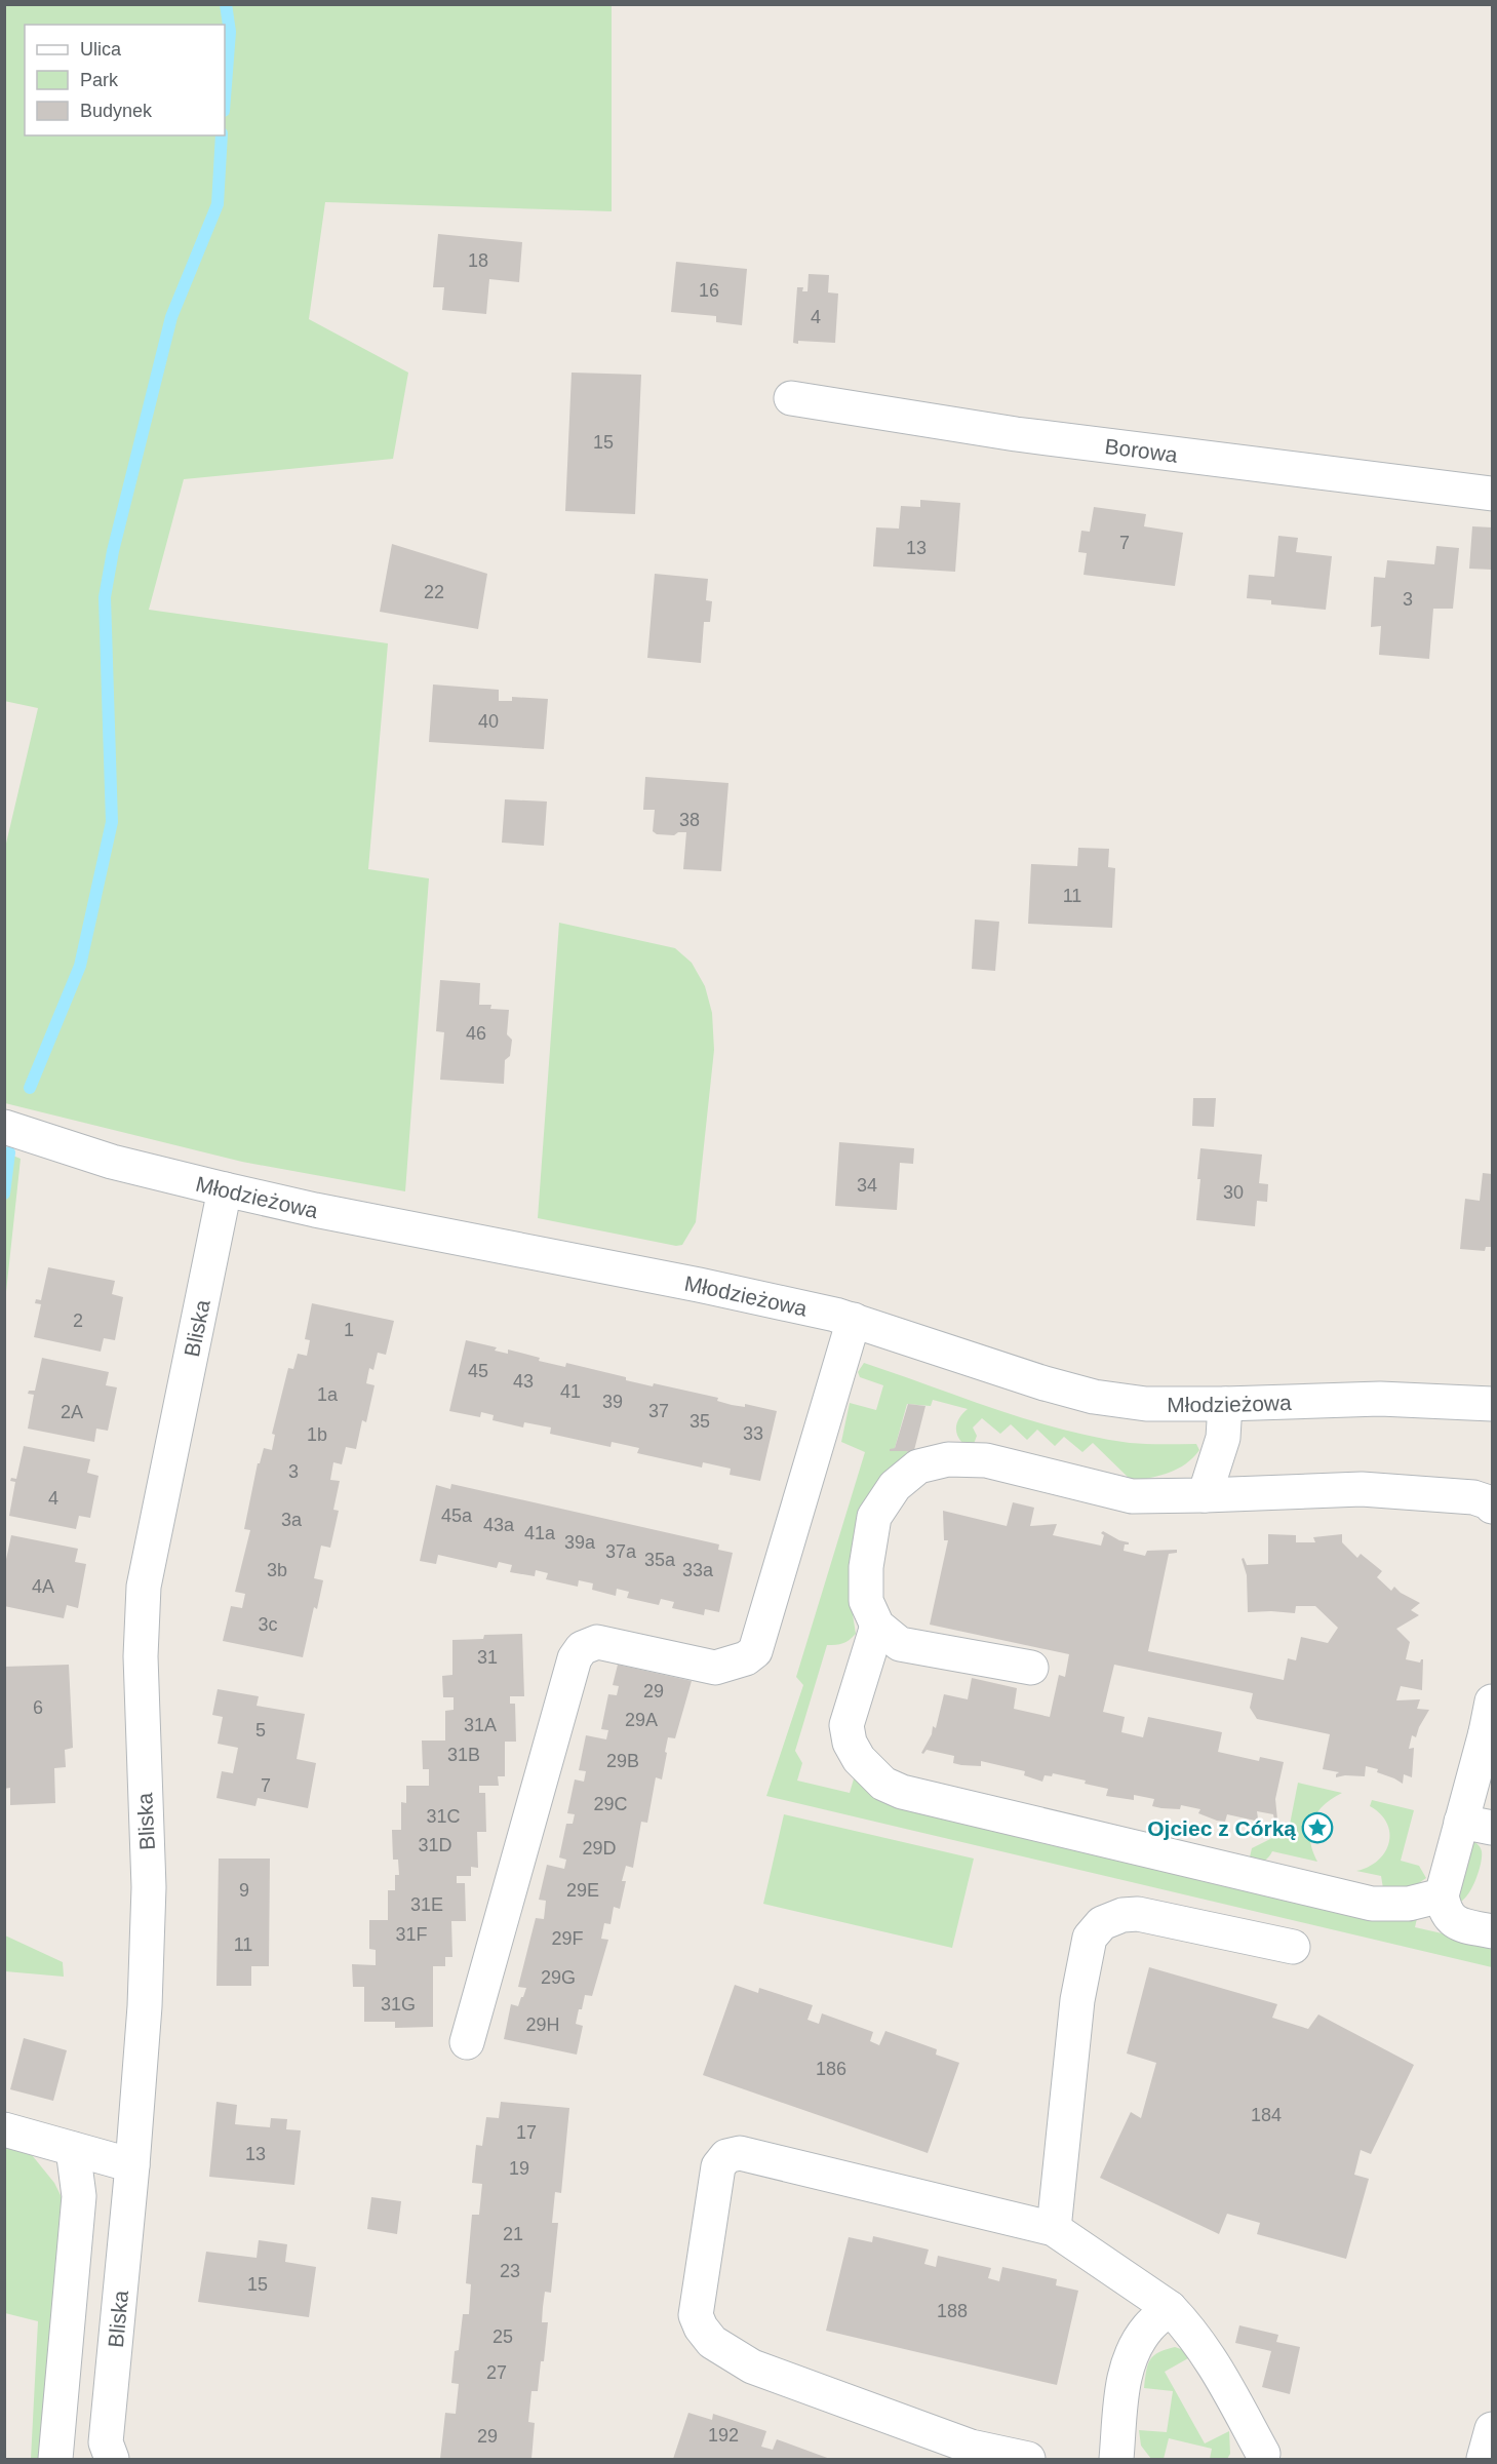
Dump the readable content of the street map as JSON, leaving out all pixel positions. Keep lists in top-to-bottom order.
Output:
{
  "streets": {
    "street": ["Borowa", "Młodzieżowa", "Bliska"]
  },
  "crossings": [
    ["Młodzieżowa", "Bliska"]
  ],
  "places": {
    "place": ["Ojciec z Córką"]
  },
  "house_numbers": [
    "18",
    "16",
    "4",
    "15",
    "7",
    "13",
    "22",
    "3",
    "40",
    "38",
    "11",
    "46",
    "34",
    "30",
    "2",
    "1",
    "45",
    "43",
    "41",
    "1a",
    "39",
    "37",
    "2A",
    "35",
    "33",
    "1b",
    "3",
    "4",
    "45a",
    "3a",
    "43a",
    "41a",
    "39a",
    "37a",
    "35a",
    "3b",
    "33a",
    "4A",
    "3c",
    "31",
    "29",
    "6",
    "29A",
    "31A",
    "5",
    "31B",
    "29B",
    "7",
    "29C",
    "31C",
    "31D",
    "29D",
    "9",
    "29E",
    "31E",
    "31F",
    "29F",
    "11",
    "29G",
    "31G",
    "29H",
    "186",
    "184",
    "17",
    "13",
    "19",
    "21",
    "23",
    "15",
    "188",
    "25",
    "27",
    "192",
    "29"
  ],
  "legend": ["Ulica", "Park", "Budynek"]
}
